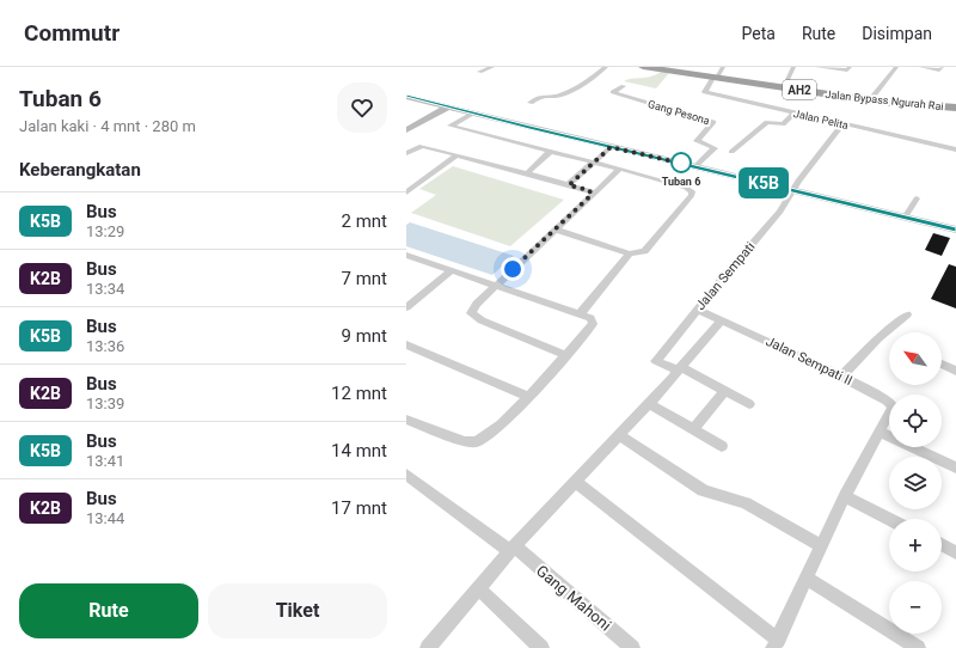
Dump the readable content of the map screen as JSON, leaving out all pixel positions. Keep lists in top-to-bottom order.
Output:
{
  "streets": {
    "highway": ["AH2", "Jalan Bypass Ngurah Rai"],
    "street": [
      "Gang Pesona",
      "Jalan Pelita",
      "Jalan Sempati",
      "Jalan Sempati II",
      "Gang Mahoni"
    ]
  },
  "crossings": [
    ["Jalan Bypass Ngurah Rai", "Jalan Pelita"],
    ["Jalan Pelita", "Jalan Sempati"],
    ["Jalan Sempati", "Jalan Sempati II"]
  ],
  "places": ["Tuban 6"],
  "lines": ["bus line K5B"],
  "north": "top left",
  "page": {
    "header": "Commutr",
    "nav": ["Peta", "Rute", "Disimpan"],
    "heading": [
      ["Tuban 6", "Jalan kaki · 4 mnt · 280 m"],
      "Keberangkatan"
    ],
    "on_map": "K5B",
    "list": [
      {
        "mark": "K5B",
        "name": "Bus",
        "note": "13:29",
        "value": "2 mnt"
      },
      {
        "mark": "K2B",
        "name": "Bus",
        "note": "13:34",
        "value": "7 mnt"
      },
      {
        "mark": "K5B",
        "name": "Bus",
        "note": "13:36",
        "value": "9 mnt"
      },
      {
        "mark": "K2B",
        "name": "Bus",
        "note": "13:39",
        "value": "12 mnt"
      },
      {
        "mark": "K5B",
        "name": "Bus",
        "note": "13:41",
        "value": "14 mnt"
      },
      {
        "mark": "K2B",
        "name": "Bus",
        "note": "13:44",
        "value": "17 mnt"
      }
    ],
    "map_buttons": ["+", "−"],
    "buttons": ["Rute", "Tiket"]
  }
}
